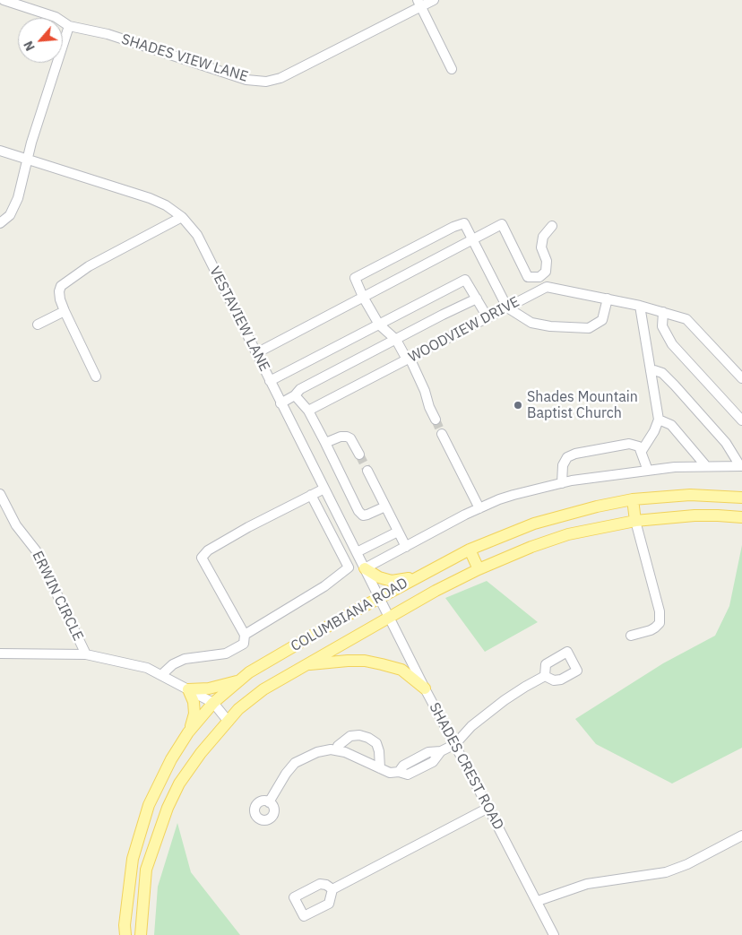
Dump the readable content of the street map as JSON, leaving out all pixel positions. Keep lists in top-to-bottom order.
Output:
{
  "streets": {
    "main road": ["COLUMBIANA ROAD"],
    "street": [
      "SHADES VIEW LANE",
      "VESTAVIEW LANE",
      "WOODVIEW DRIVE",
      "ERWIN CIRCLE",
      "SHADES CREST ROAD"
    ]
  },
  "crossings": [
    ["VESTAVIEW LANE", "COLUMBIANA ROAD"],
    ["VESTAVIEW LANE", "SHADES CREST ROAD"],
    ["COLUMBIANA ROAD", "SHADES CREST ROAD"]
  ],
  "places": ["Shades Mountain Baptist Church"],
  "north": "bottom left"
}
